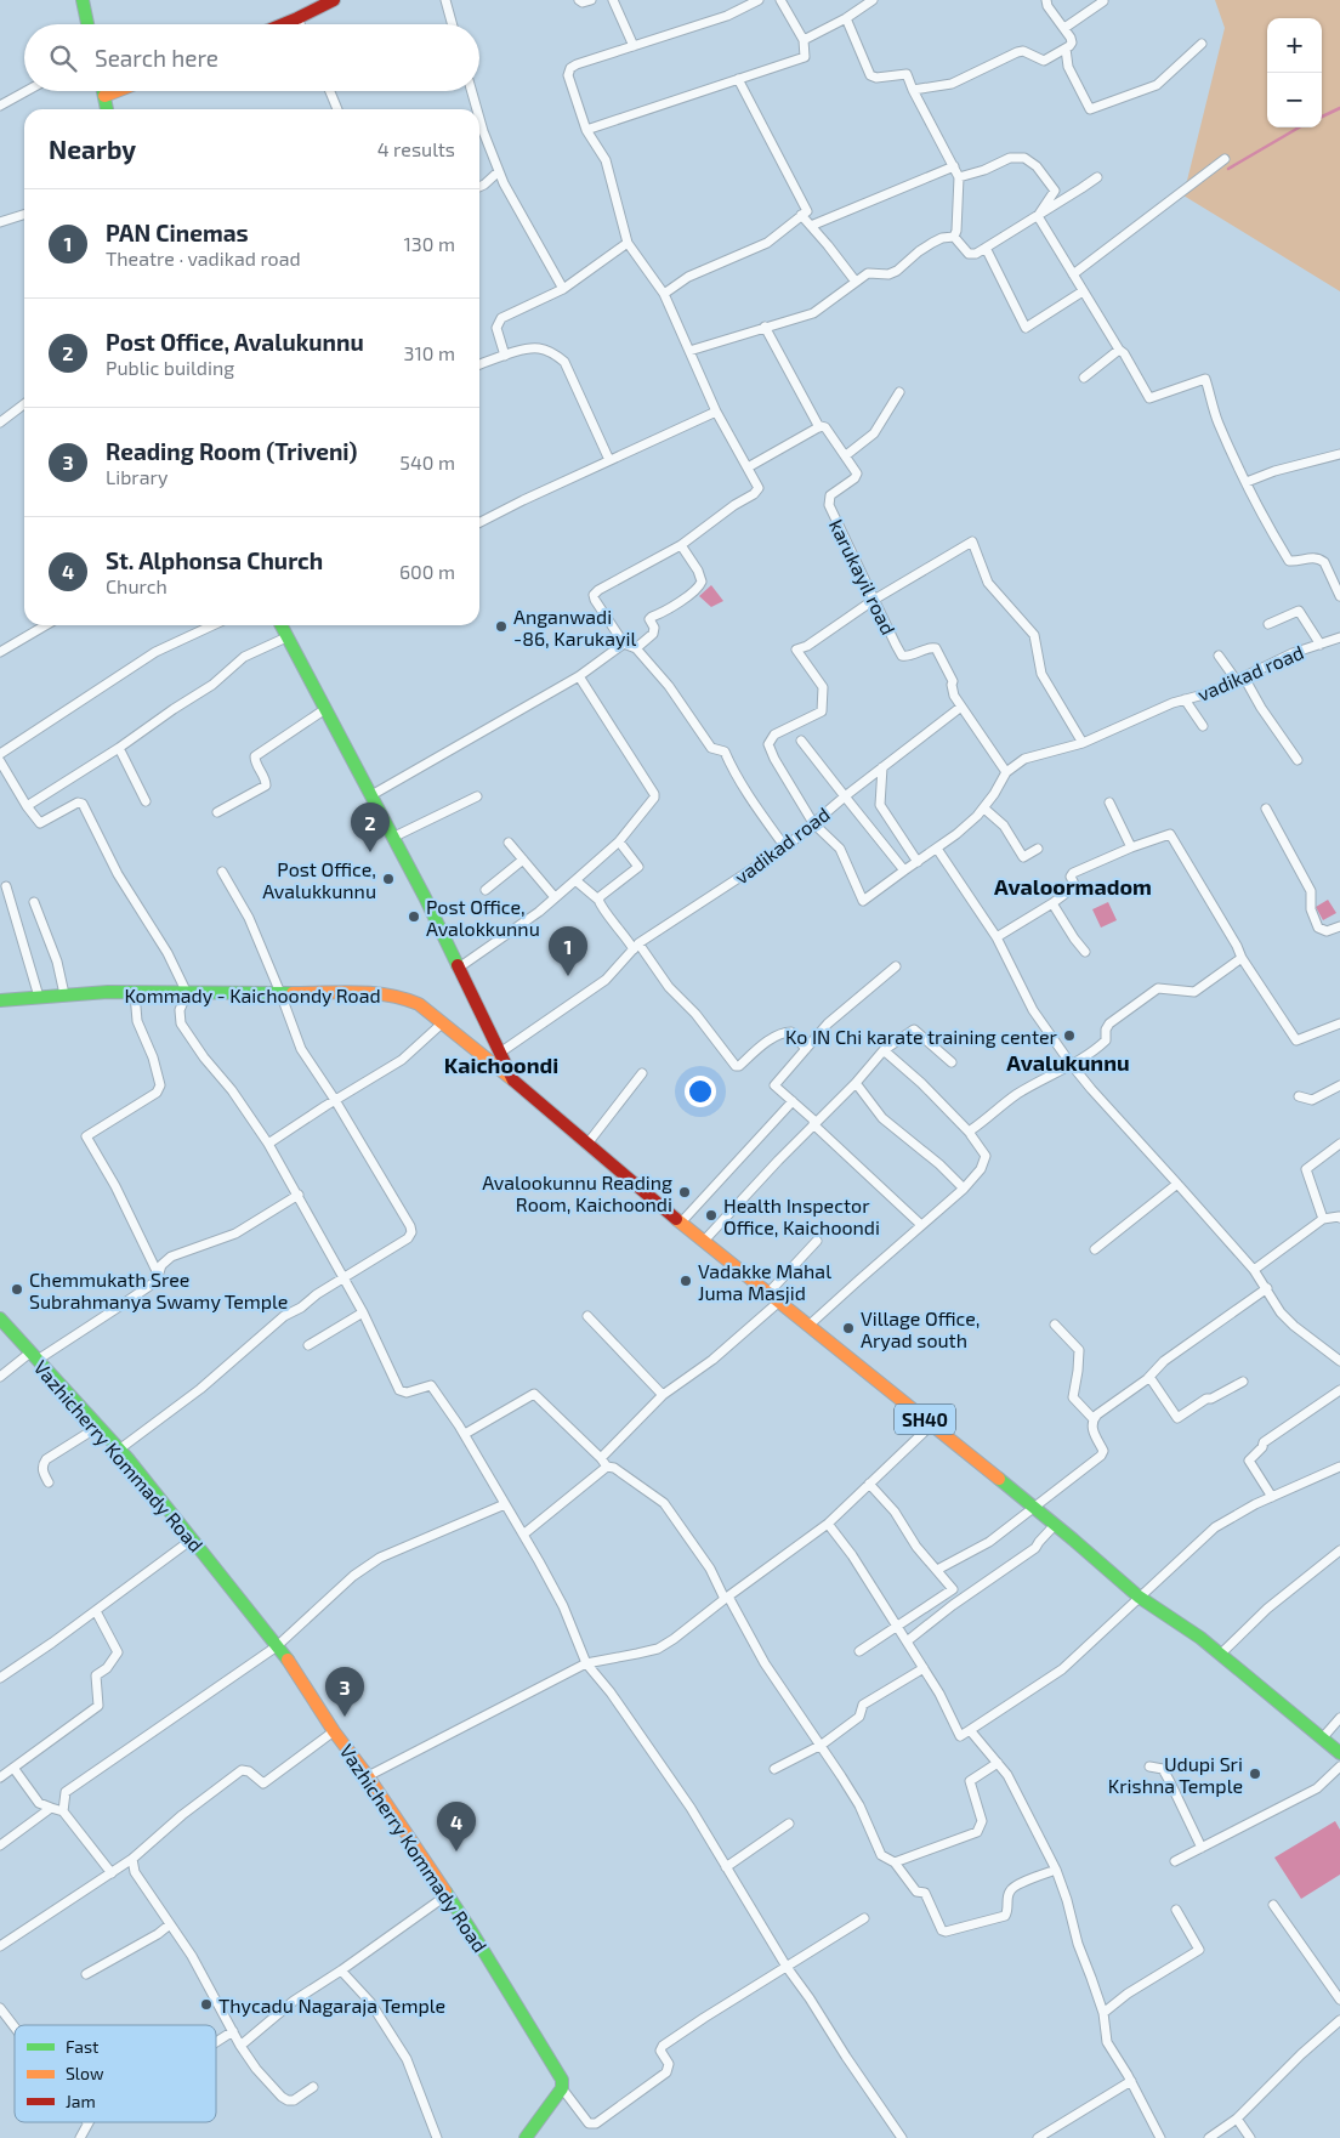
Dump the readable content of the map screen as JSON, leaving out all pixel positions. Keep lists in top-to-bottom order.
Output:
{
  "streets": {
    "main road": ["Kommady - Kaichoondy Road", "SH40", "Vazhicherry Kommady Road"],
    "street": ["karukayil road", "vadikad road"]
  },
  "crossings": [
    ["karukayil road", "vadikad road"],
    ["vadikad road", "SH40"],
    ["Kommady - Kaichoondy Road", "SH40"]
  ],
  "districts": ["Avaloormadom", "Avalukunnu", "Kaichoondi"],
  "places": [
    "Anganwadi -86, Karukayil",
    "Post Office, Avalukkunnu",
    "Post Office, Avalokkunnu",
    "Ko IN Chi karate training center",
    "Avalookunnu Reading Room, Kaichoondi",
    "Health Inspector Office, Kaichoondi",
    "Vadakke Mahal Juma Masjid",
    "Chemmukath Sree Subrahmanya Swamy Temple",
    "Village Office, Aryad south",
    "Udupi Sri Krishna Temple",
    "Thycadu Nagaraja Temple"
  ],
  "legend": ["Fast", "Slow", "Jam"],
  "page": {
    "map_buttons": ["+", "−"],
    "search": "Search here",
    "heading": ["Nearby", "4 results"],
    "list": [
      {
        "mark": "1",
        "name": "PAN Cinemas",
        "note": "Theatre · vadikad road",
        "value": "130 m"
      },
      {
        "mark": "2",
        "name": "Post Office, Avalukunnu",
        "note": "Public building",
        "value": "310 m"
      },
      {
        "mark": "3",
        "name": "Reading Room (Triveni)",
        "note": "Library",
        "value": "540 m"
      },
      {
        "mark": "4",
        "name": "St. Alphonsa Church",
        "note": "Church",
        "value": "600 m"
      }
    ],
    "pins": [
      "2",
      "1",
      "3",
      "4"
    ]
  }
}
